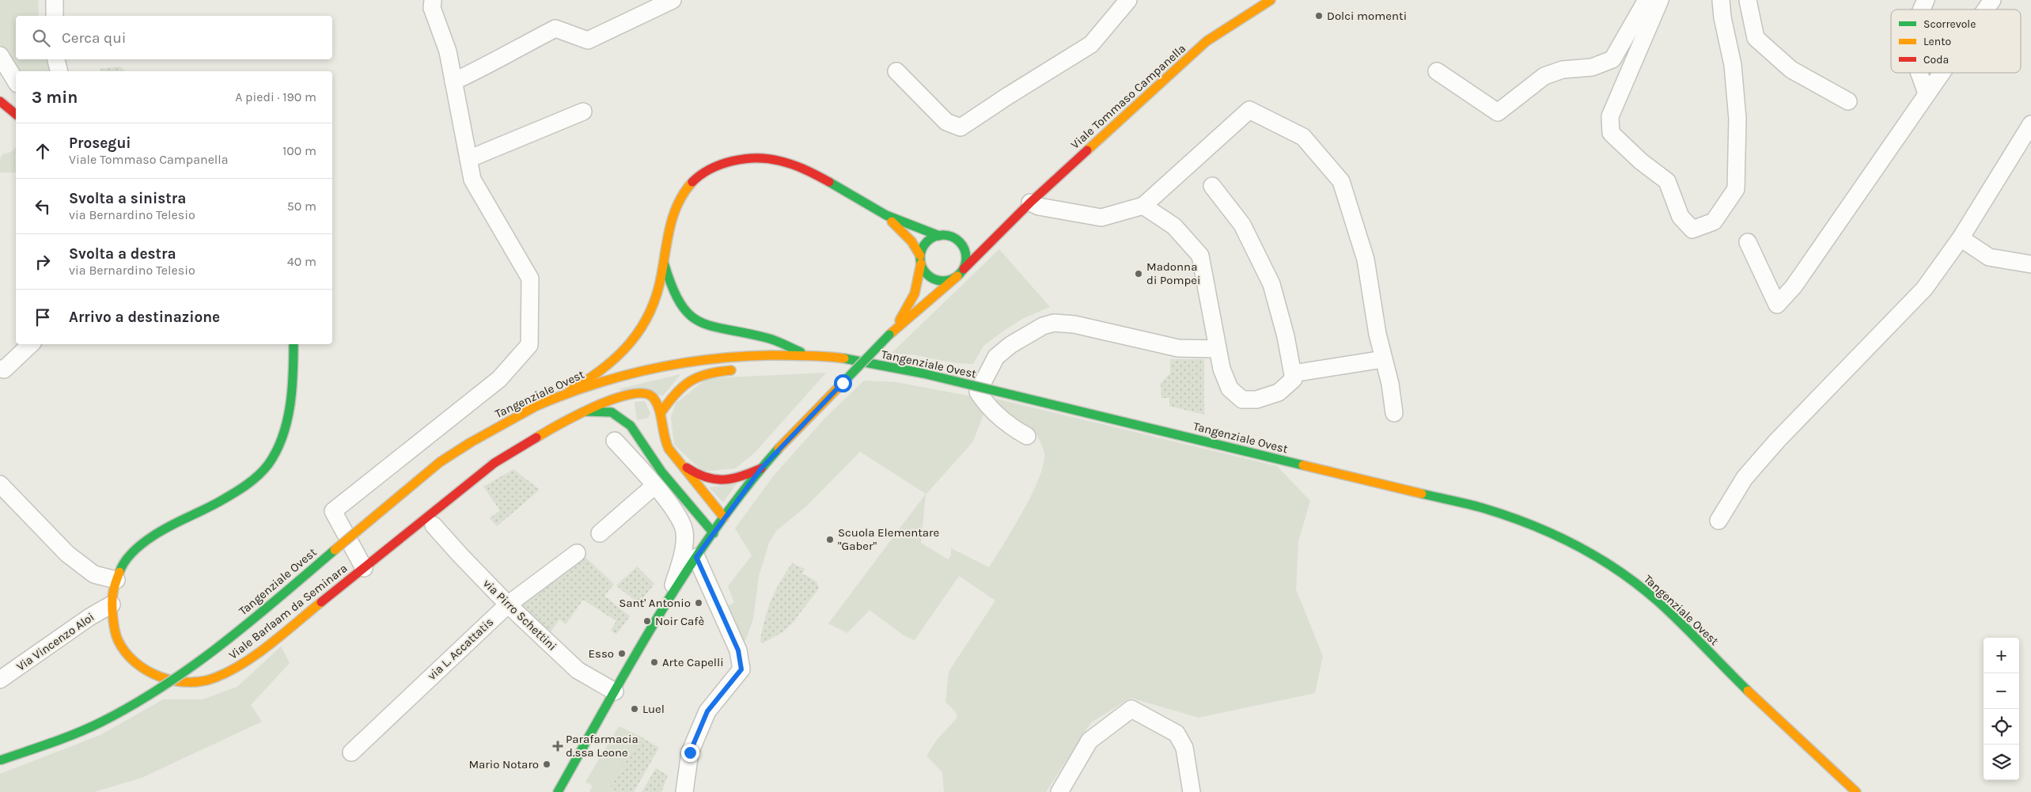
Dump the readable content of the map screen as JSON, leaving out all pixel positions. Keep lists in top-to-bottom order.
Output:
{
  "streets": {
    "main road": ["Viale Tommaso Campanella", "Tangenziale Ovest", "Viale Barlaam da Seminara"],
    "street": ["via Pirro Schettini", "Via Vincenzo Aloi", "via L. Accattatis"]
  },
  "crossings": [
    ["Viale Tommaso Campanella", "via Pirro Schettini"],
    ["Viale Barlaam da Seminara", "Via Vincenzo Aloi"],
    ["via Pirro Schettini", "via L. Accattatis"]
  ],
  "places": {
    "other": [
      "Dolci momenti",
      "Madonna di Pompei",
      "Scuola Elementare \"Gaber\"",
      "Sant' Antonio",
      "Noir Cafè",
      "Esso",
      "Arte Capelli",
      "Luel",
      "Mario Notaro"
    ],
    "health": ["Parafarmacia d.ssa Leone"]
  },
  "legend": ["Scorrevole", "Lento", "Coda"],
  "page": {
    "search": "Cerca qui",
    "heading": ["3 min", "A piedi · 190 m"],
    "list": [
      ["Prosegui", "Viale Tommaso Campanella", "100 m"],
      ["Svolta a sinistra", "via Bernardino Telesio", "50 m"],
      ["Svolta a destra", "via Bernardino Telesio", "40 m"],
      "Arrivo a destinazione"
    ],
    "map_buttons": ["+", "−"]
  }
}
